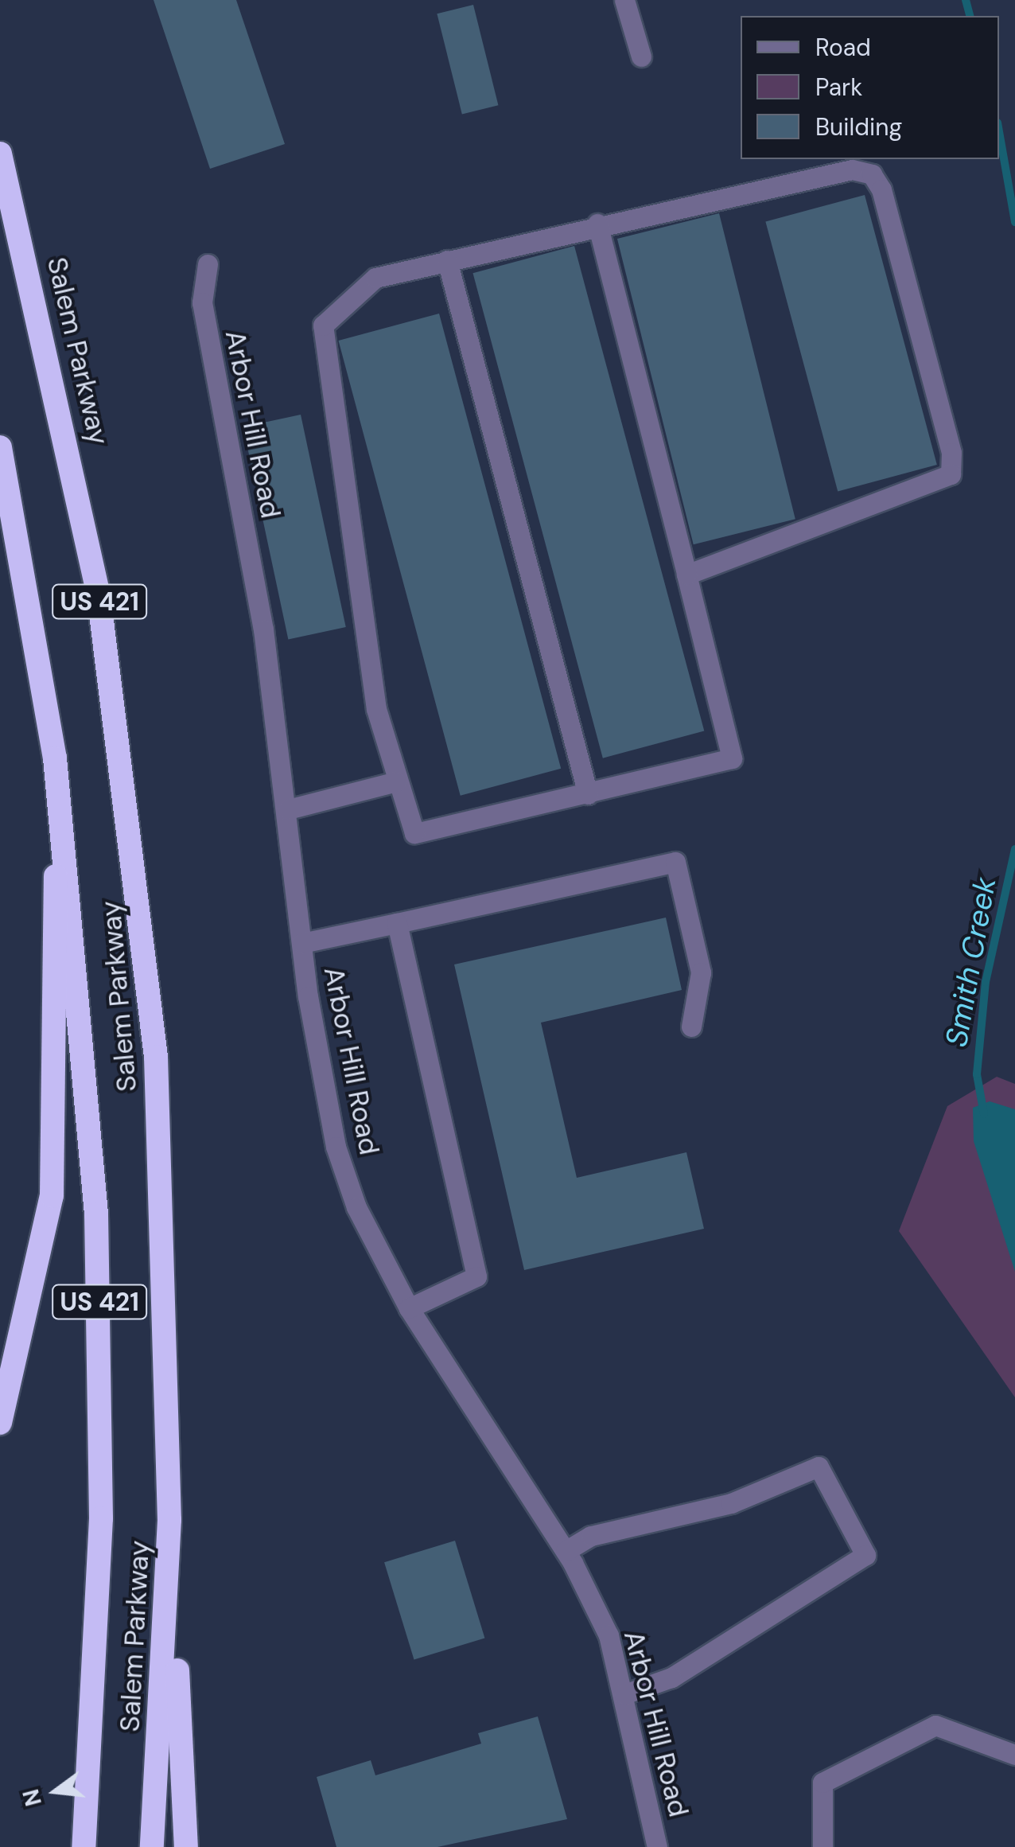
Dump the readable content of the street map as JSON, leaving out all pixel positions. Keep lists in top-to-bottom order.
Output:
{
  "streets": {
    "highway": ["Salem Parkway", "US 421"],
    "street": ["Arbor Hill Road"]
  },
  "water": ["Smith Creek"],
  "legend": ["Road", "Park", "Building"],
  "north": "left"
}
